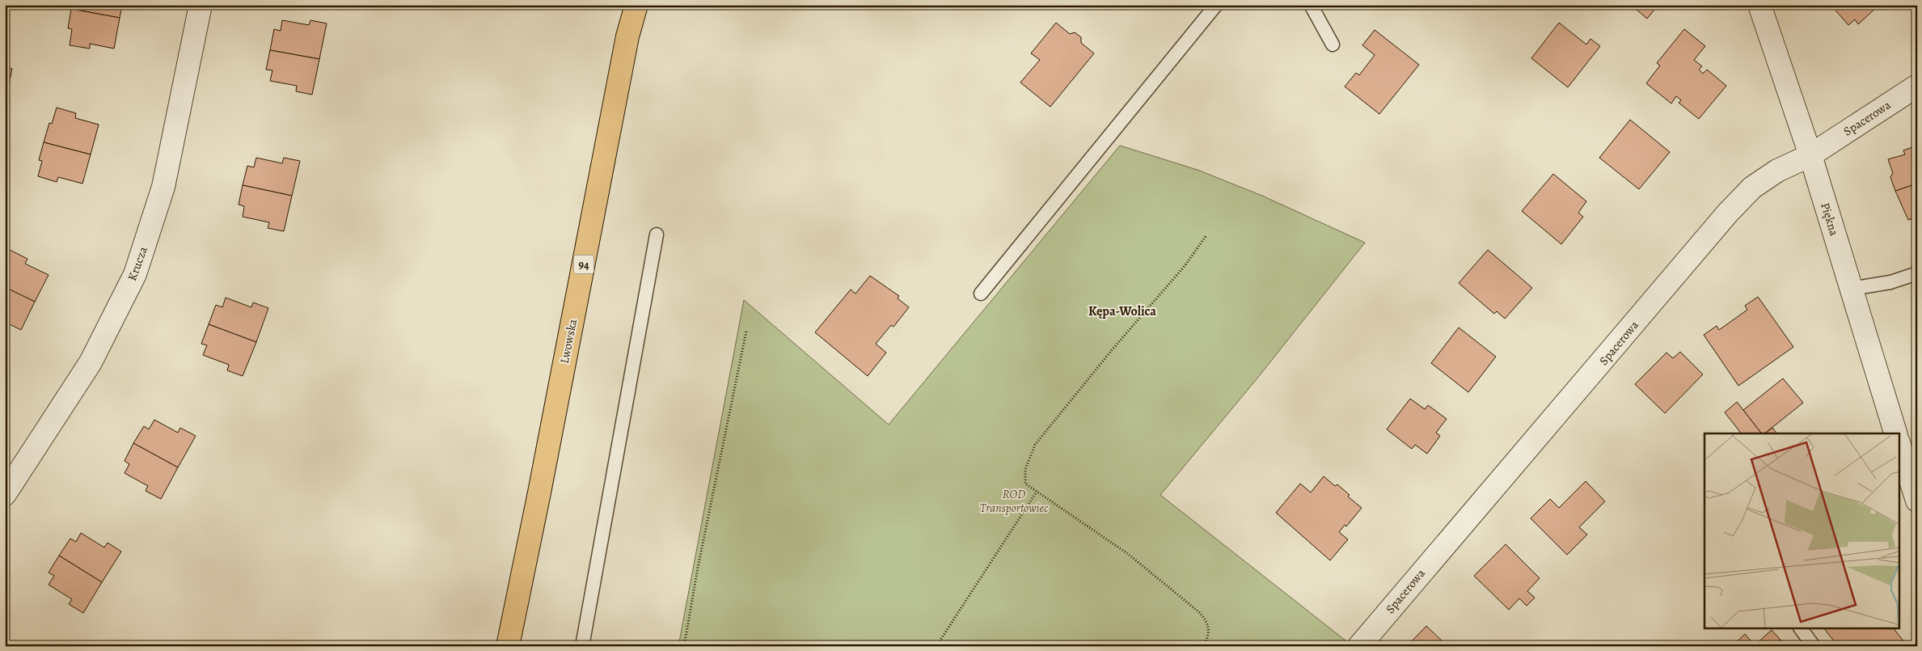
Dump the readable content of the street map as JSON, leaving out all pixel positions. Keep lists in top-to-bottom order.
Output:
{
  "streets": {
    "main road": ["94", "Lwowska"],
    "street": ["Spacerowa", "Piękna", "Krucza"]
  },
  "crossings": [
    ["Spacerowa", "Piękna"]
  ],
  "districts": ["Kępa-Wolica"],
  "parks": ["ROD Transportowiec"]
}
